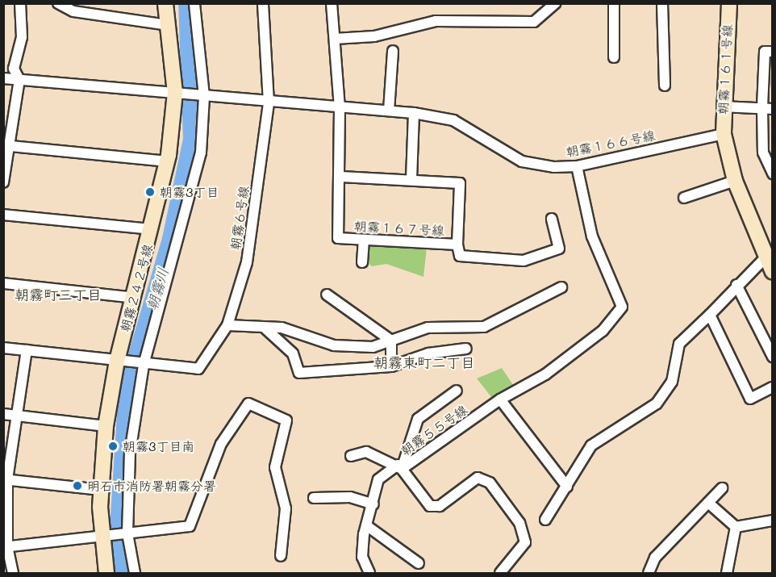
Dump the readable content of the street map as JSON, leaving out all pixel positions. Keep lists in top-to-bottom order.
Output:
{
  "streets": {
    "street": [
      "朝霧１６１号線",
      "朝霧１６６号線",
      "朝霧６号線",
      "朝霧１６７号線",
      "朝霧２４２号線",
      "朝霧５５号線"
    ]
  },
  "crossings": [
    ["朝霧１６１号線", "朝霧１６６号線"],
    ["朝霧１６６号線", "朝霧６号線"],
    ["朝霧１６６号線", "朝霧１６７号線"],
    ["朝霧１６６号線", "朝霧２４２号線"],
    ["朝霧１６６号線", "朝霧５５号線"]
  ],
  "districts": ["朝霧町三丁目", "朝霧東町二丁目"],
  "water": ["朝霧川"],
  "places": ["朝霧3丁目", "朝霧3丁目南", "明石市消防署朝霧分署"]
}
